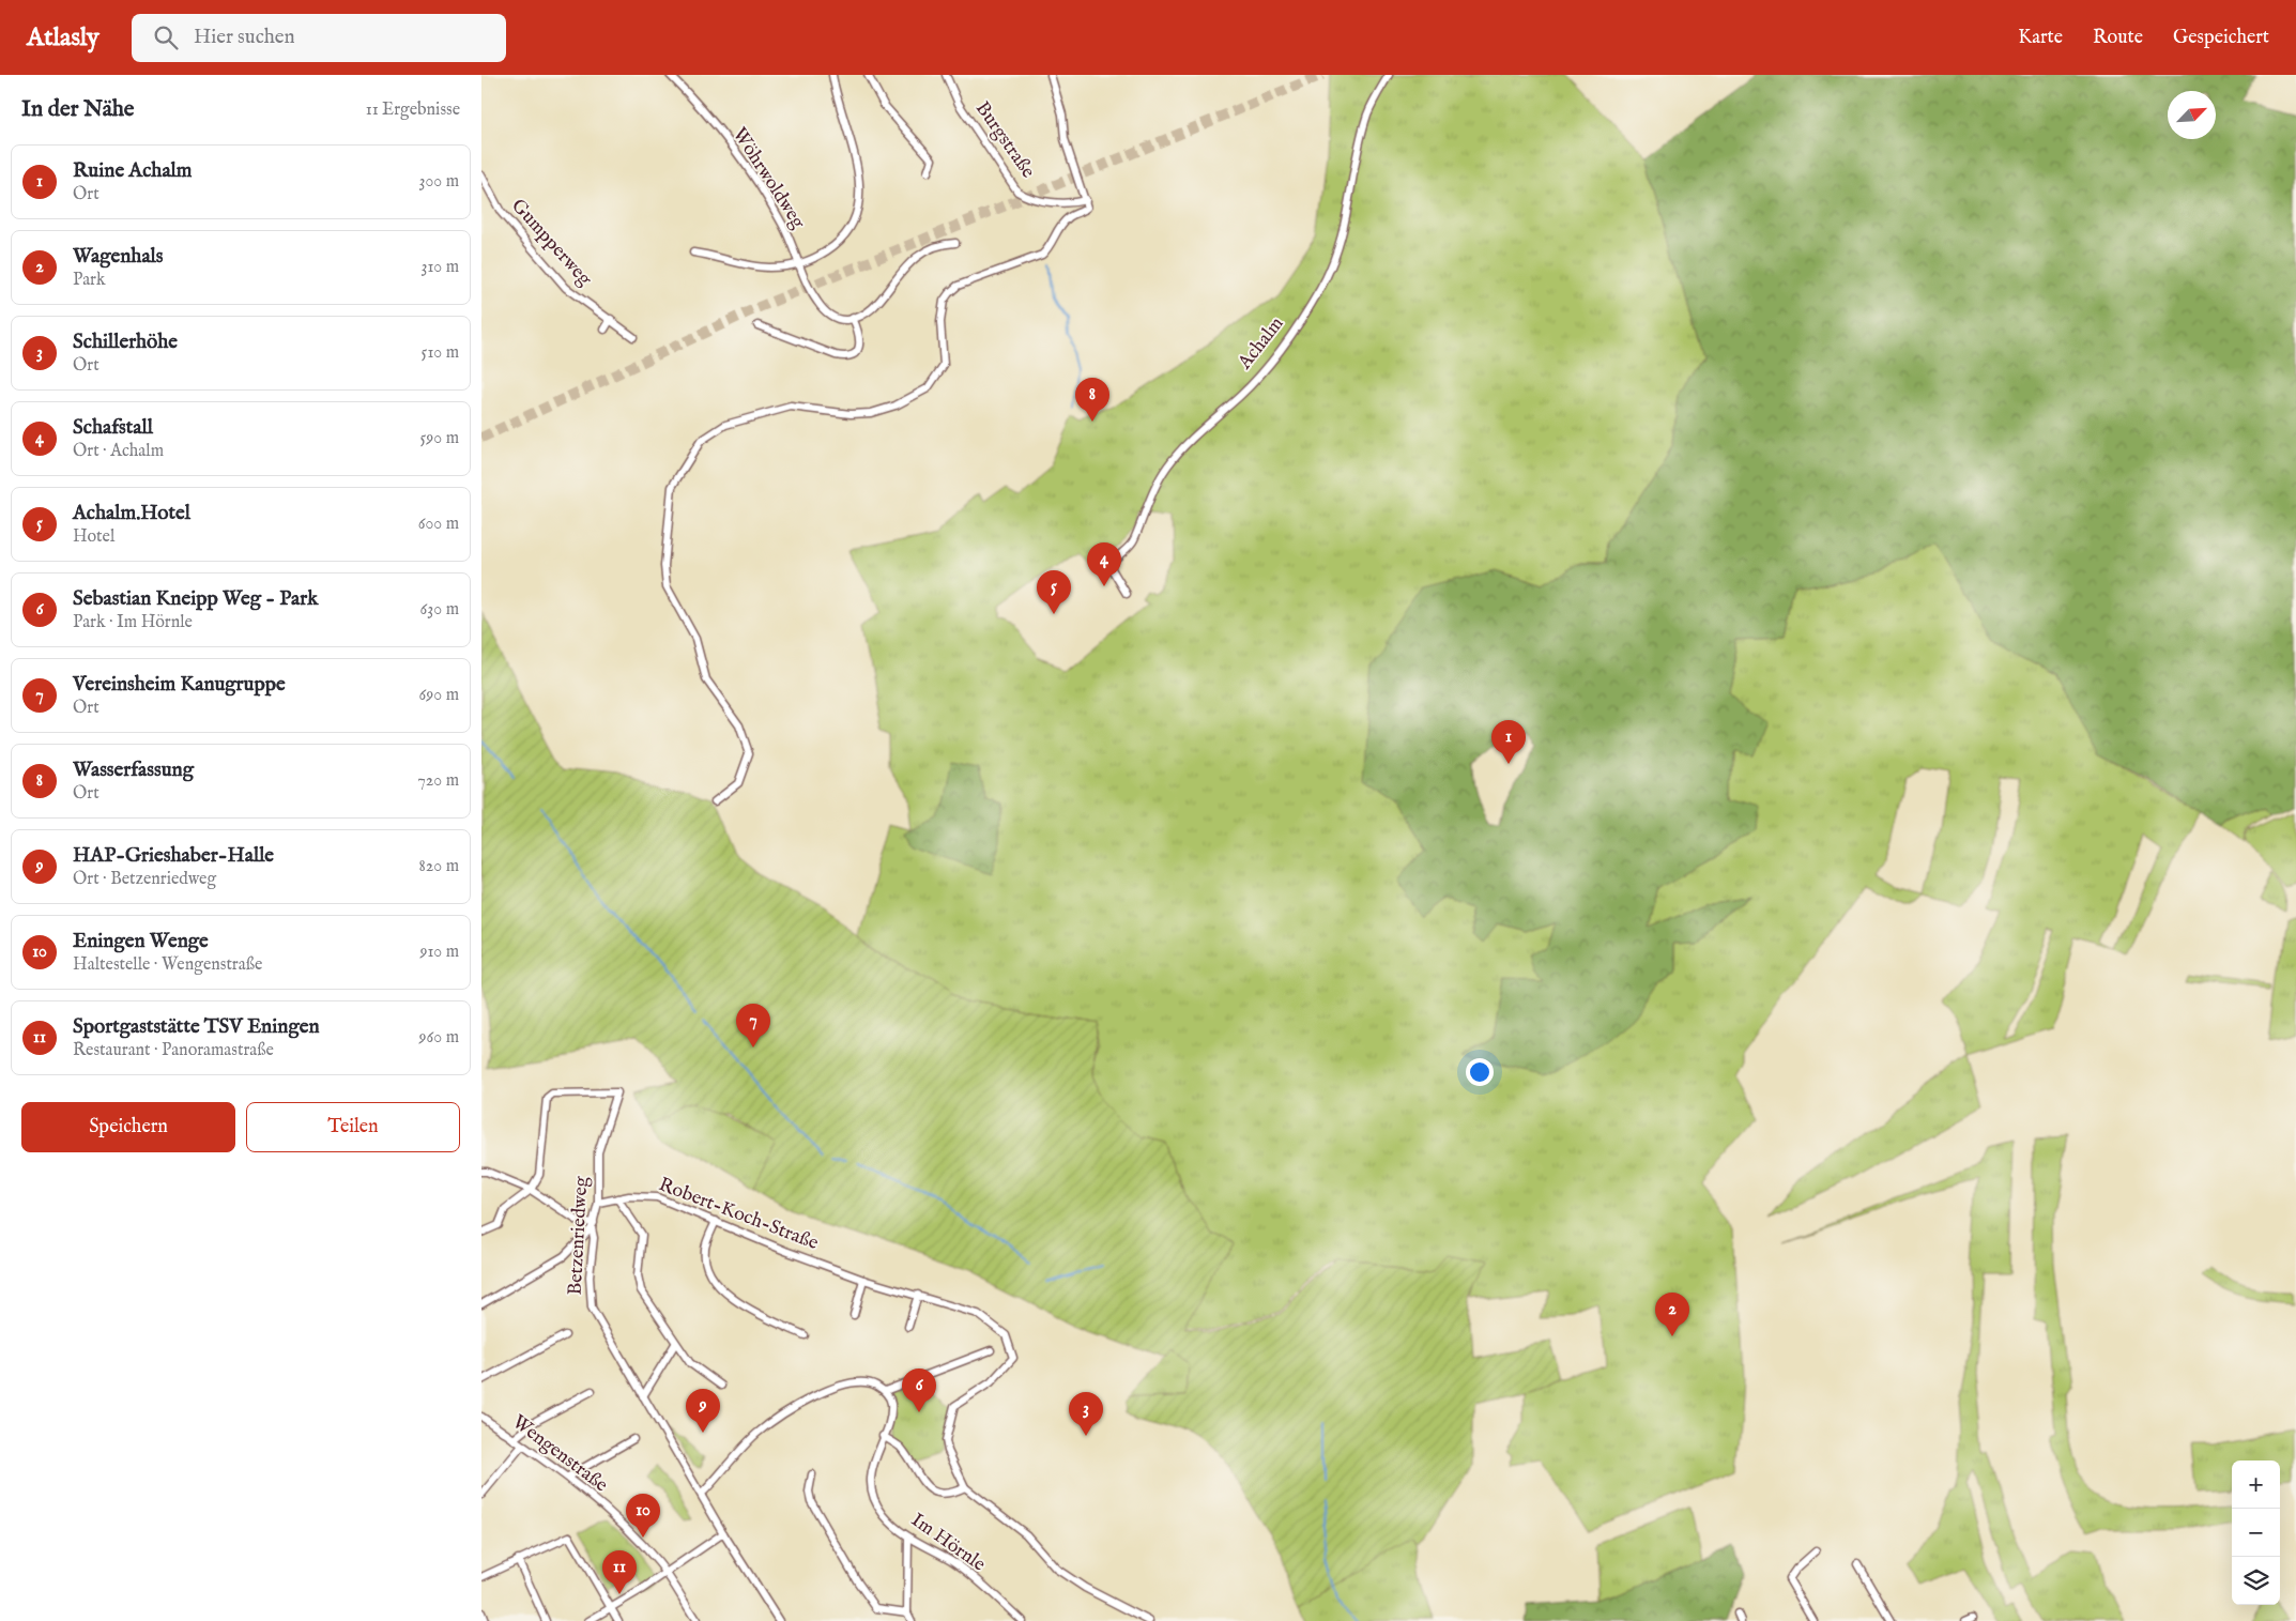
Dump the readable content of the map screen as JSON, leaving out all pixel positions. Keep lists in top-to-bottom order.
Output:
{
  "streets": {
    "street": [
      "Burgstraße",
      "Wöhrwoldweg",
      "Gumpperweg",
      "Achalm",
      "Robert-Koch-Straße",
      "Betzenriedweg",
      "Wengenstraße",
      "Im Hörnle"
    ]
  },
  "crossings": [
    ["Robert-Koch-Straße", "Betzenriedweg"]
  ],
  "north": "top right",
  "page": {
    "header": "Atlasly",
    "search": "Hier suchen",
    "nav": ["Karte", "Route", "Gespeichert"],
    "heading": ["In der Nähe", "11 Ergebnisse"],
    "list": [
      {
        "mark": "1",
        "name": "Ruine Achalm",
        "note": "Ort",
        "value": "300 m"
      },
      {
        "mark": "2",
        "name": "Wagenhals",
        "note": "Park",
        "value": "310 m"
      },
      {
        "mark": "3",
        "name": "Schillerhöhe",
        "note": "Ort",
        "value": "510 m"
      },
      {
        "mark": "4",
        "name": "Schafstall",
        "note": "Ort · Achalm",
        "value": "590 m"
      },
      {
        "mark": "5",
        "name": "Achalm.Hotel",
        "note": "Hotel",
        "value": "600 m"
      },
      {
        "mark": "6",
        "name": "Sebastian Kneipp Weg - Park",
        "note": "Park · Im Hörnle",
        "value": "630 m"
      },
      {
        "mark": "7",
        "name": "Vereinsheim Kanugruppe",
        "note": "Ort",
        "value": "690 m"
      },
      {
        "mark": "8",
        "name": "Wasserfassung",
        "note": "Ort",
        "value": "720 m"
      },
      {
        "mark": "9",
        "name": "HAP-Grieshaber-Halle",
        "note": "Ort · Betzenriedweg",
        "value": "820 m"
      },
      {
        "mark": "10",
        "name": "Eningen Wenge",
        "note": "Haltestelle · Wengenstraße",
        "value": "910 m"
      },
      {
        "mark": "11",
        "name": "Sportgaststätte TSV Eningen",
        "note": "Restaurant · Panoramastraße",
        "value": "960 m"
      }
    ],
    "pins": [
      "8",
      "4",
      "5",
      "1",
      "7",
      "2",
      "6",
      "9",
      "3",
      "10",
      "11"
    ],
    "buttons": ["Speichern", "Teilen"],
    "map_buttons": ["+", "−"]
  }
}
